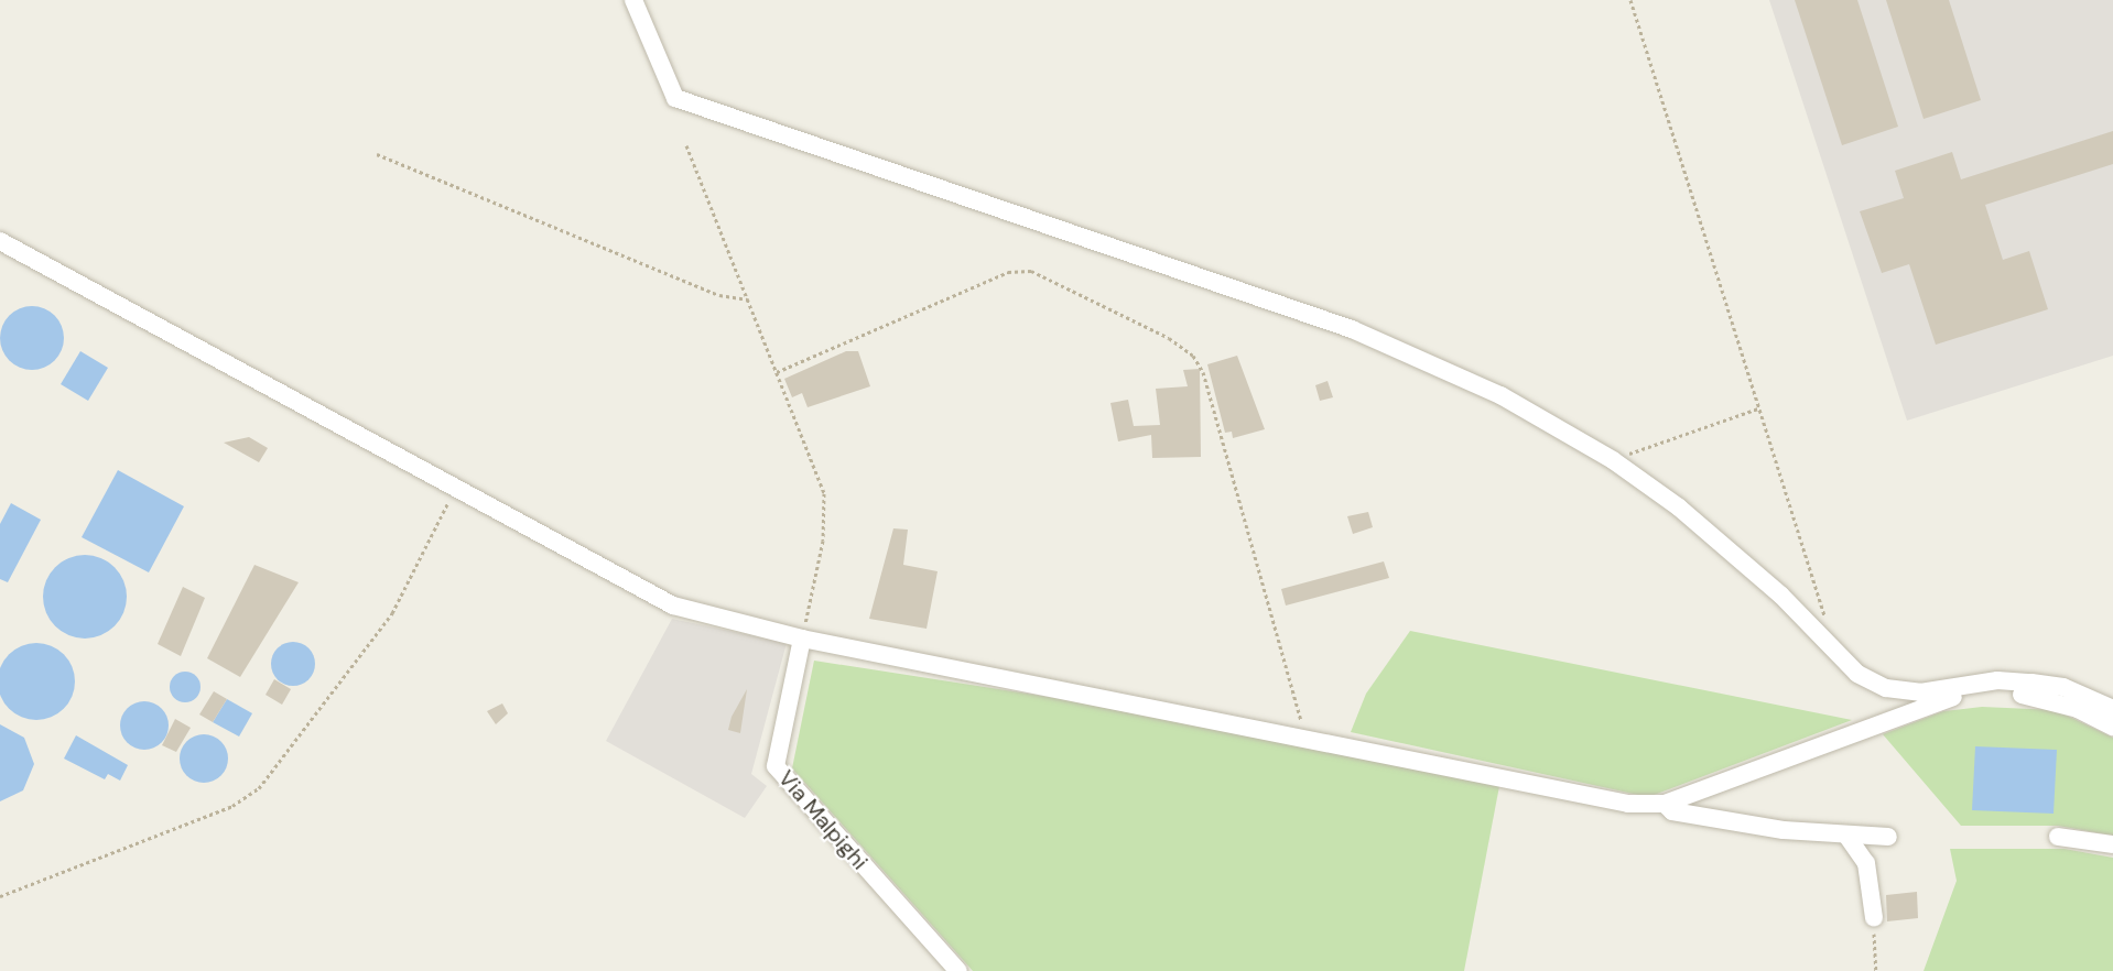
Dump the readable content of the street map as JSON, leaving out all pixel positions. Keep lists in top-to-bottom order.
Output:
{
  "streets": {
    "street": ["Via Malpighi"]
  }
}
